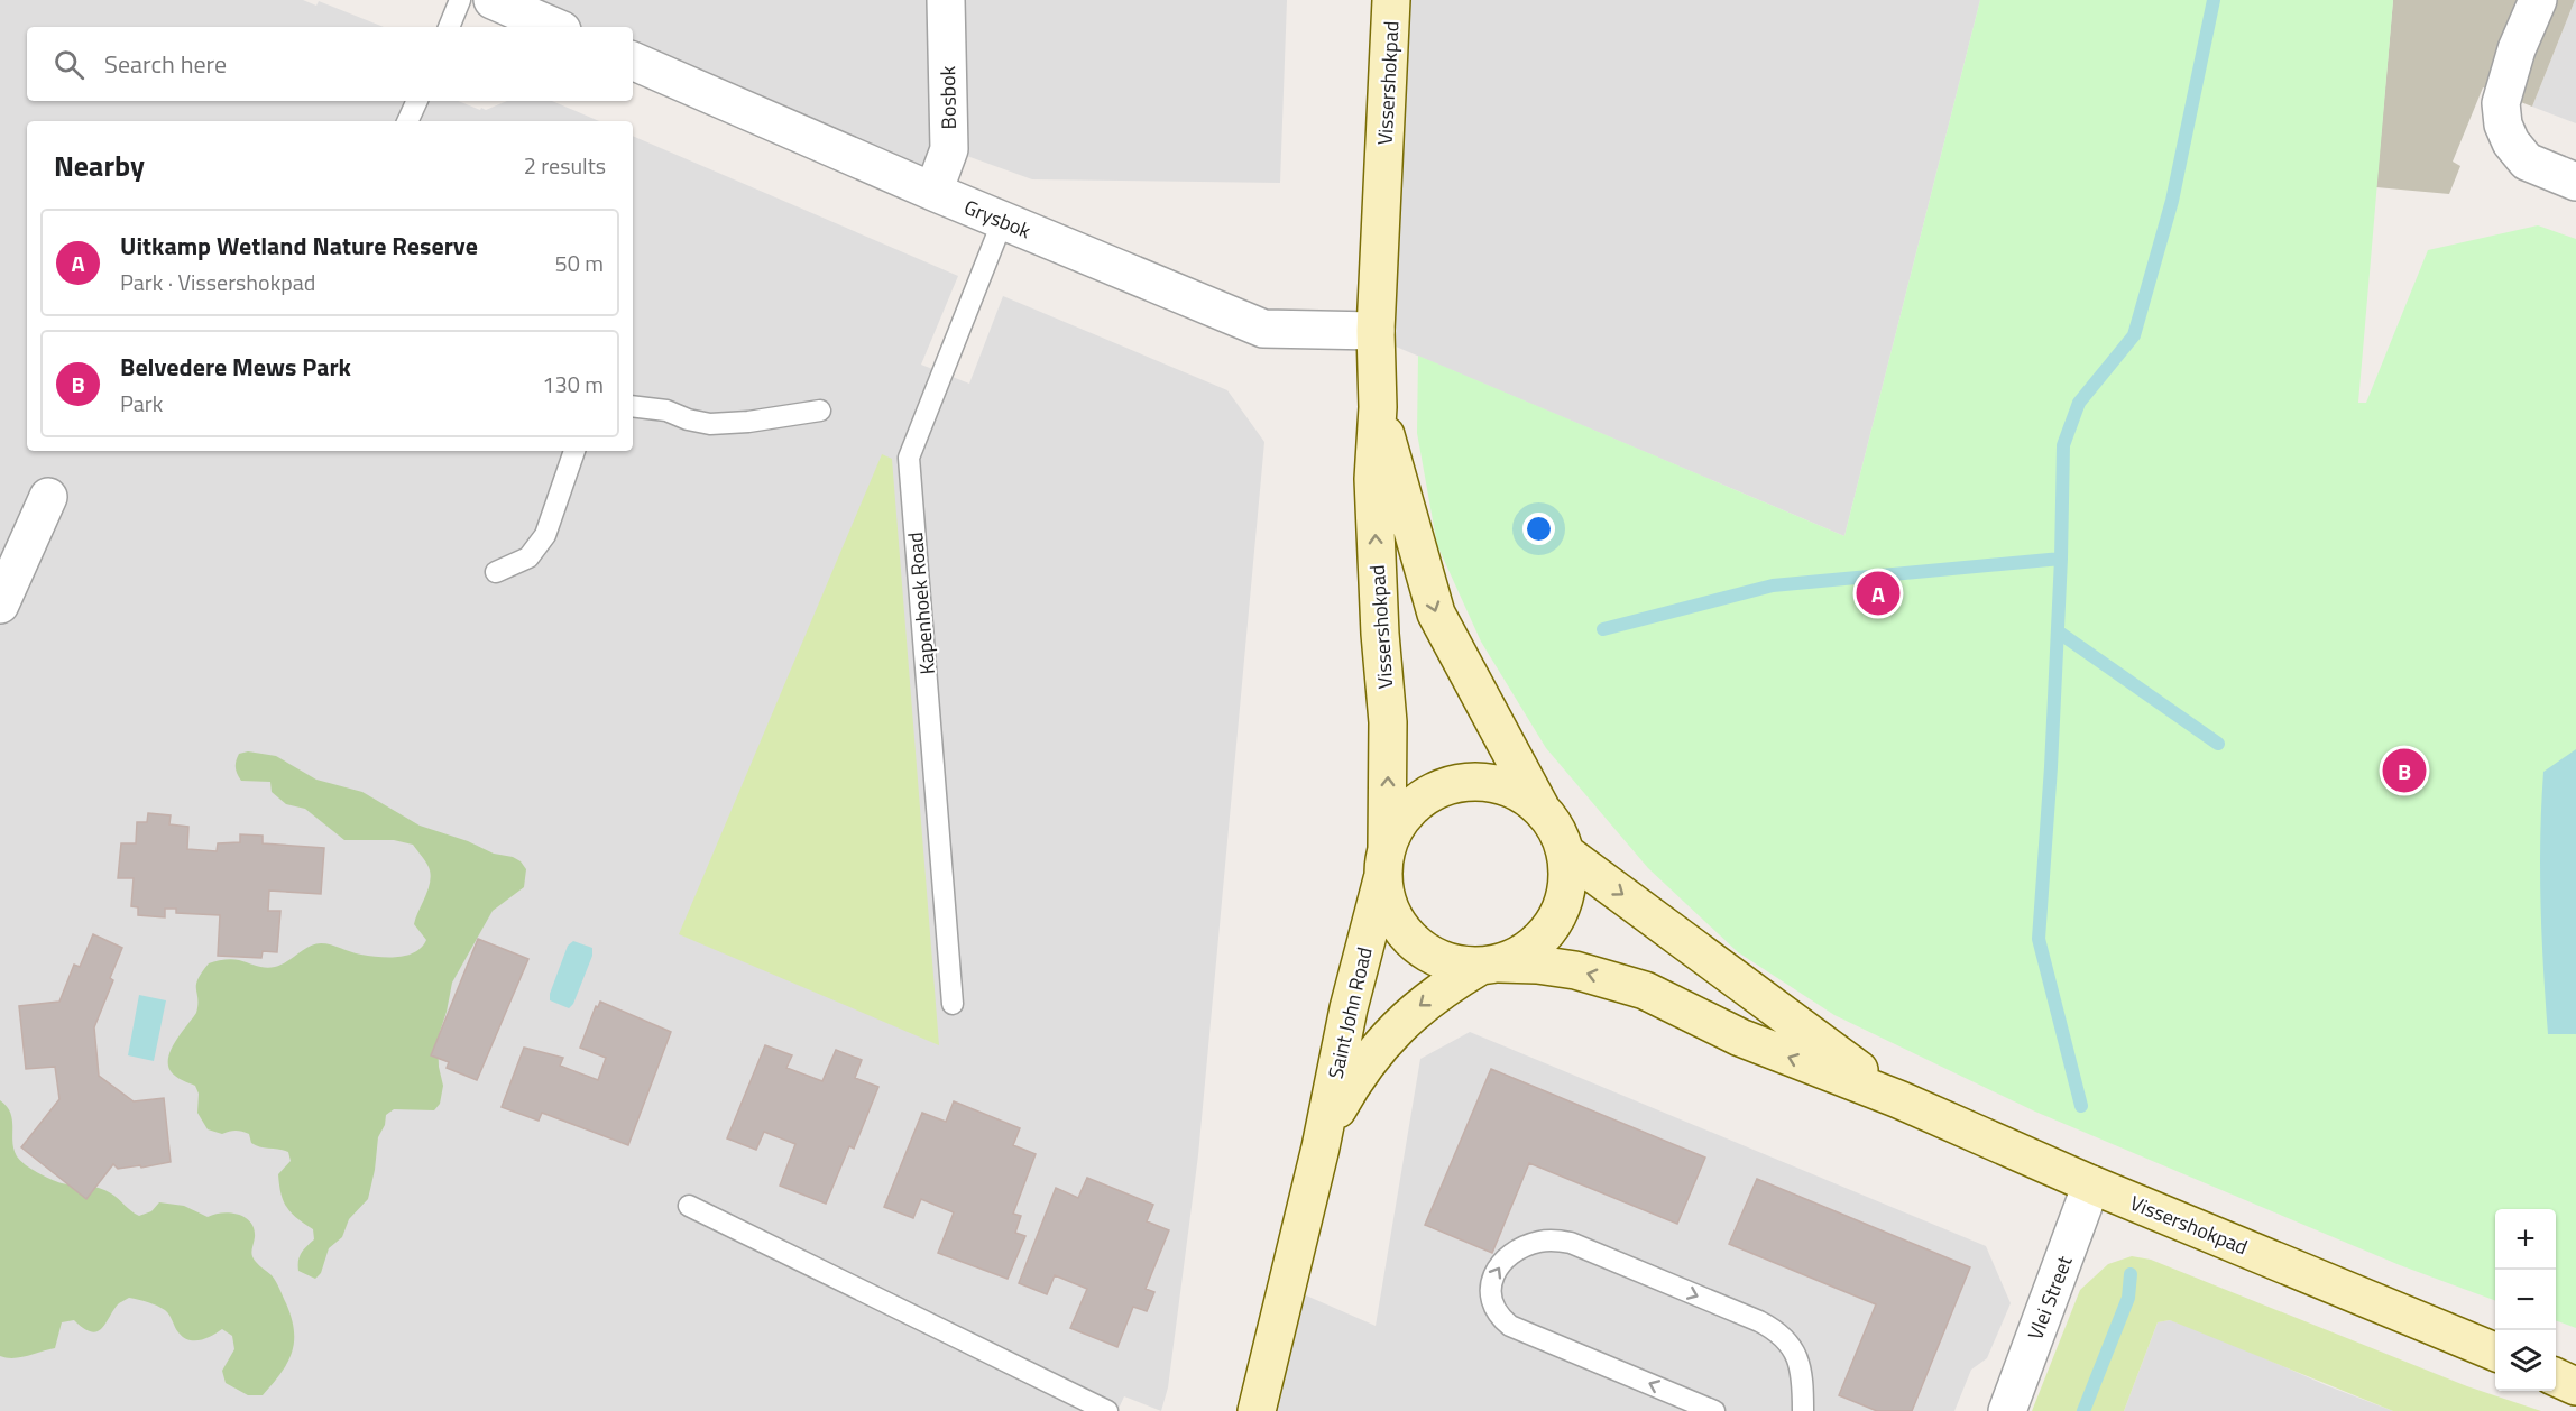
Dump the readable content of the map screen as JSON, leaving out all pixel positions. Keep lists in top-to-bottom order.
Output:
{
  "streets": {
    "main road": ["Vissershokpad", "Saint John Road"],
    "street": ["Bosbok", "Grysbok", "Vlei Street"],
    "lane": ["Kapenhoek Road"]
  },
  "crossings": [
    ["Vissershokpad", "Grysbok"],
    ["Vissershokpad", "Saint John Road"],
    ["Vissershokpad", "Vlei Street"],
    ["Bosbok", "Grysbok"],
    ["Grysbok", "Kapenhoek Road"]
  ],
  "page": {
    "search": "Search here",
    "heading": ["Nearby", "2 results"],
    "list": [
      {
        "mark": "A",
        "name": "Uitkamp Wetland Nature Reserve",
        "note": "Park · Vissershokpad",
        "value": "50 m"
      },
      {
        "mark": "B",
        "name": "Belvedere Mews Park",
        "note": "Park",
        "value": "130 m"
      }
    ],
    "pins": ["A", "B"],
    "map_buttons": ["+", "−"]
  }
}
